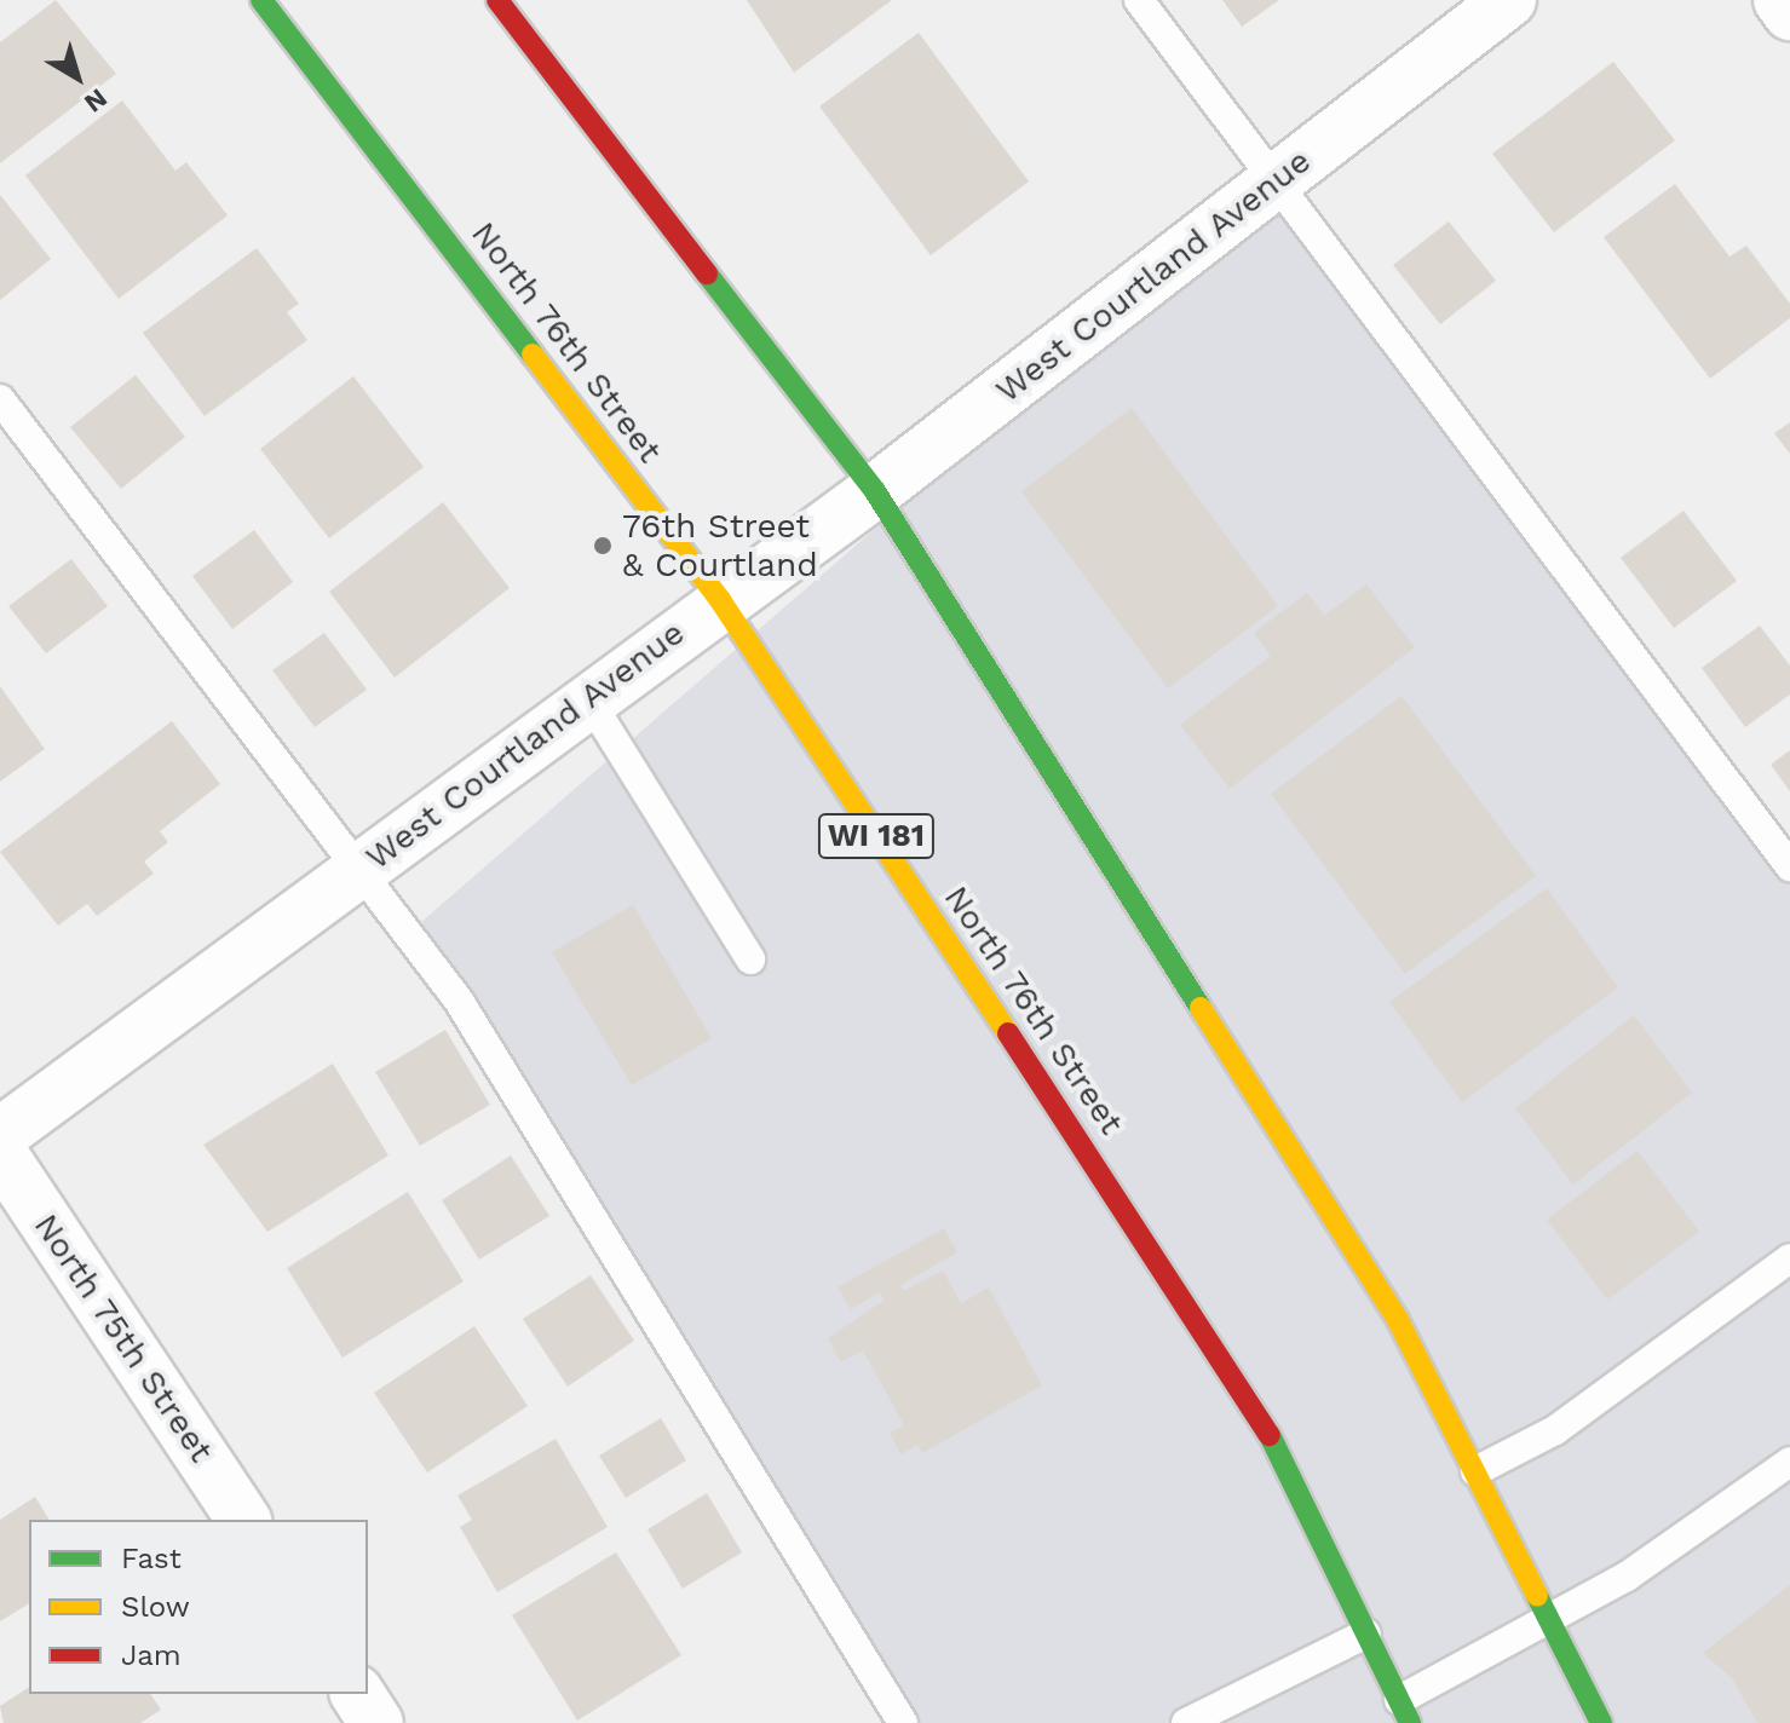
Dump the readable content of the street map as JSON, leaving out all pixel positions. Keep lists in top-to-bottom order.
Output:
{
  "streets": {
    "main road": ["North 76th Street", "WI 181"],
    "street": ["West Courtland Avenue", "North 75th Street"]
  },
  "crossings": [
    ["West Courtland Avenue", "North 76th Street"]
  ],
  "places": ["76th Street & Courtland"],
  "legend": ["Fast", "Slow", "Jam"],
  "north": "bottom right"
}
